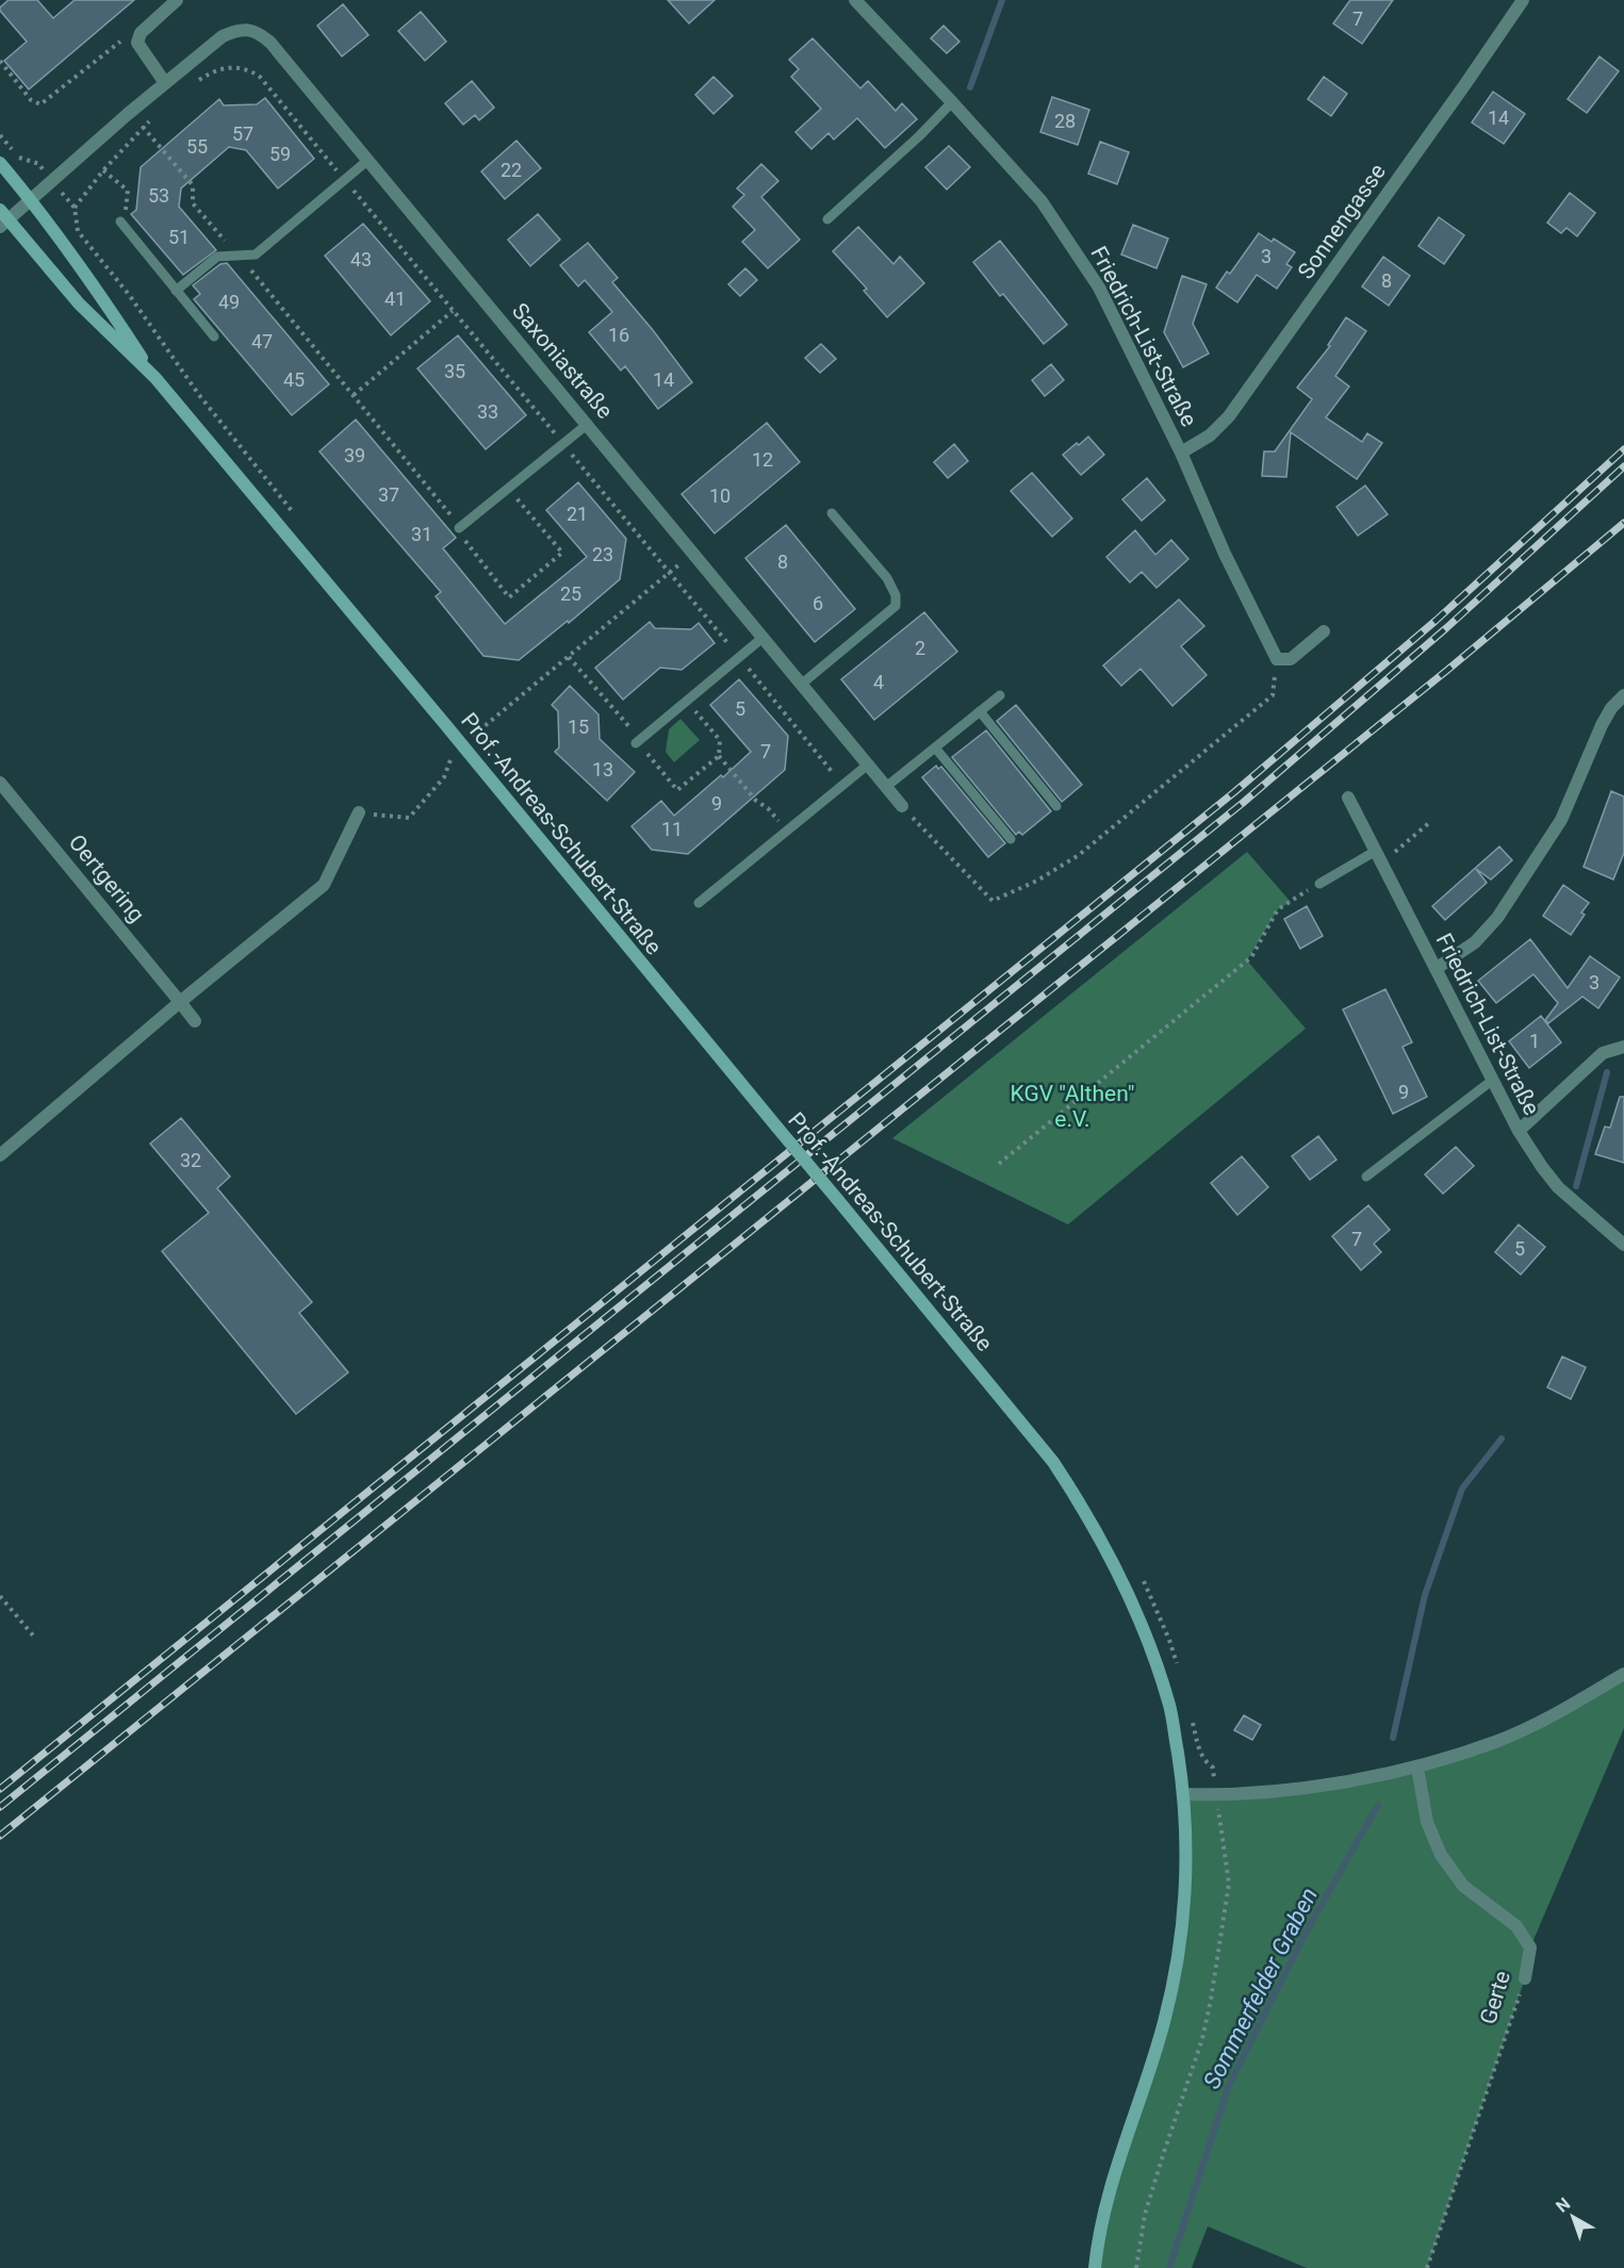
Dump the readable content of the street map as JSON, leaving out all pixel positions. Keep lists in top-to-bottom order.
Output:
{
  "streets": {
    "main road": ["Prof.-Andreas-Schubert-Straße"],
    "street": [
      "Sonnengasse",
      "Friedrich-List-Straße",
      "Saxoniastraße",
      "Oertgering",
      "Gerte"
    ]
  },
  "crossings": [
    ["Sonnengasse", "Friedrich-List-Straße"],
    ["Saxoniastraße", "Prof.-Andreas-Schubert-Straße"]
  ],
  "water": ["Sommerfelder Graben"],
  "parks": ["KGV \"Althen\" e.V."],
  "house_numbers": [
    "7",
    "14",
    "28",
    "57",
    "55",
    "59",
    "22",
    "53",
    "51",
    "3",
    "43",
    "8",
    "41",
    "49",
    "16",
    "47",
    "35",
    "45",
    "14",
    "33",
    "39",
    "12",
    "37",
    "10",
    "21",
    "31",
    "23",
    "8",
    "25",
    "6",
    "2",
    "4",
    "5",
    "15",
    "7",
    "13",
    "9",
    "11",
    "3",
    "1",
    "9",
    "32",
    "7",
    "5"
  ],
  "north": "top left"
}
